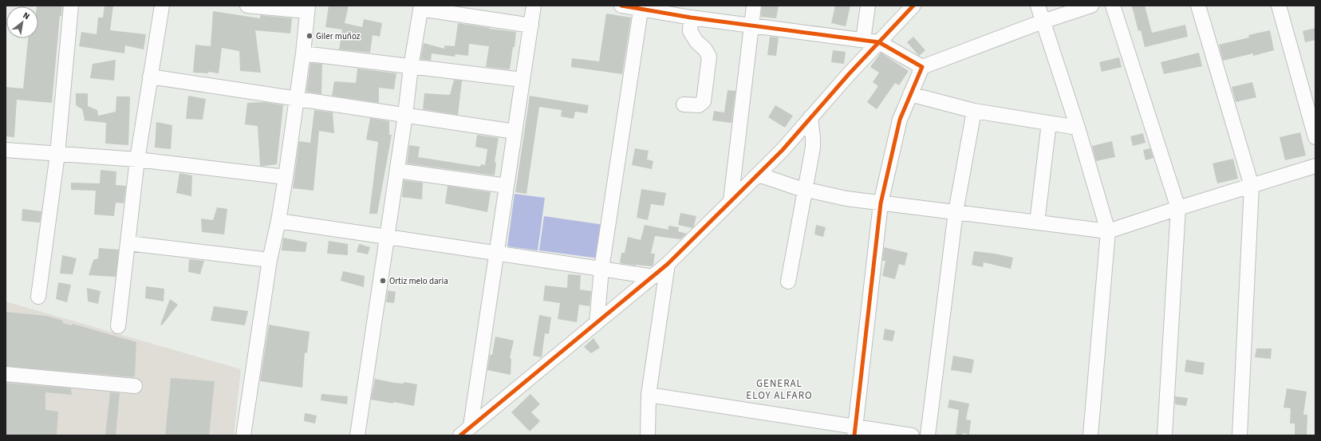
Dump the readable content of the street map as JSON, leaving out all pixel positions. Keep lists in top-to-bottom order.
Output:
{
  "districts": ["GENERAL ELOY ALFARO"],
  "places": ["Giler muñoz", "Ortiz melo daria"],
  "north": "top right"
}
